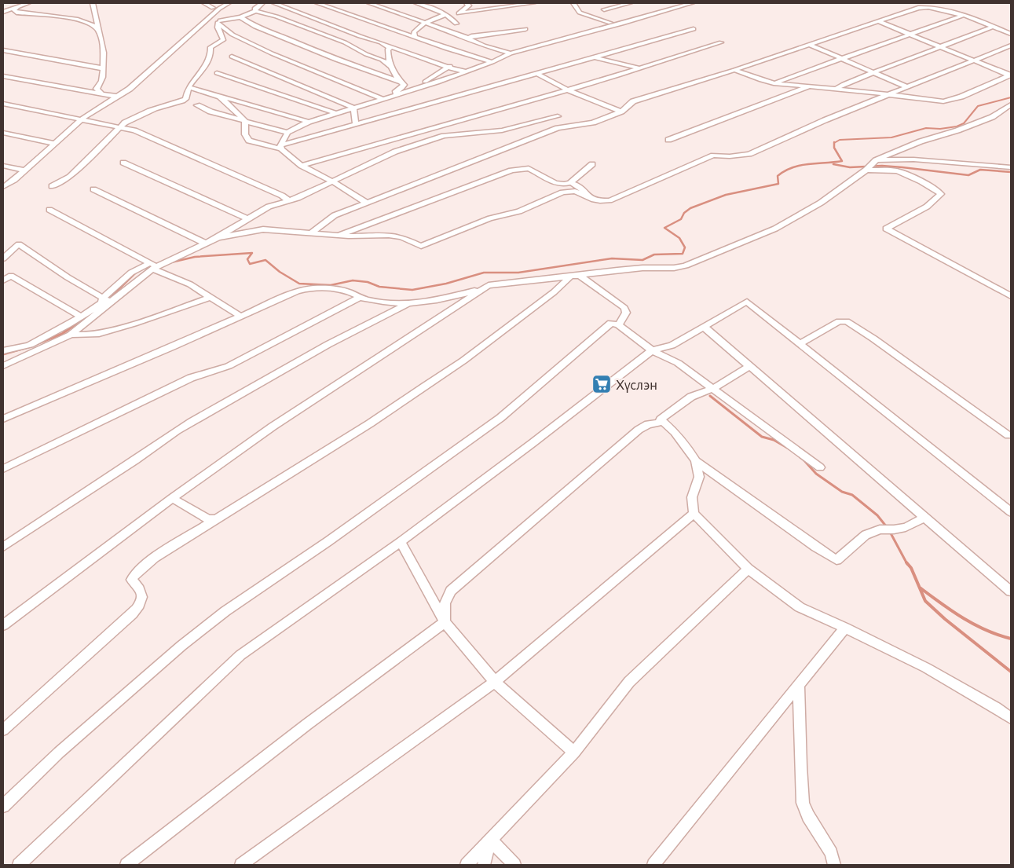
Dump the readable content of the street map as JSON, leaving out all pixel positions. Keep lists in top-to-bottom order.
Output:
{
  "places": {
    "supermarket": ["Хүслэн"]
  }
}
